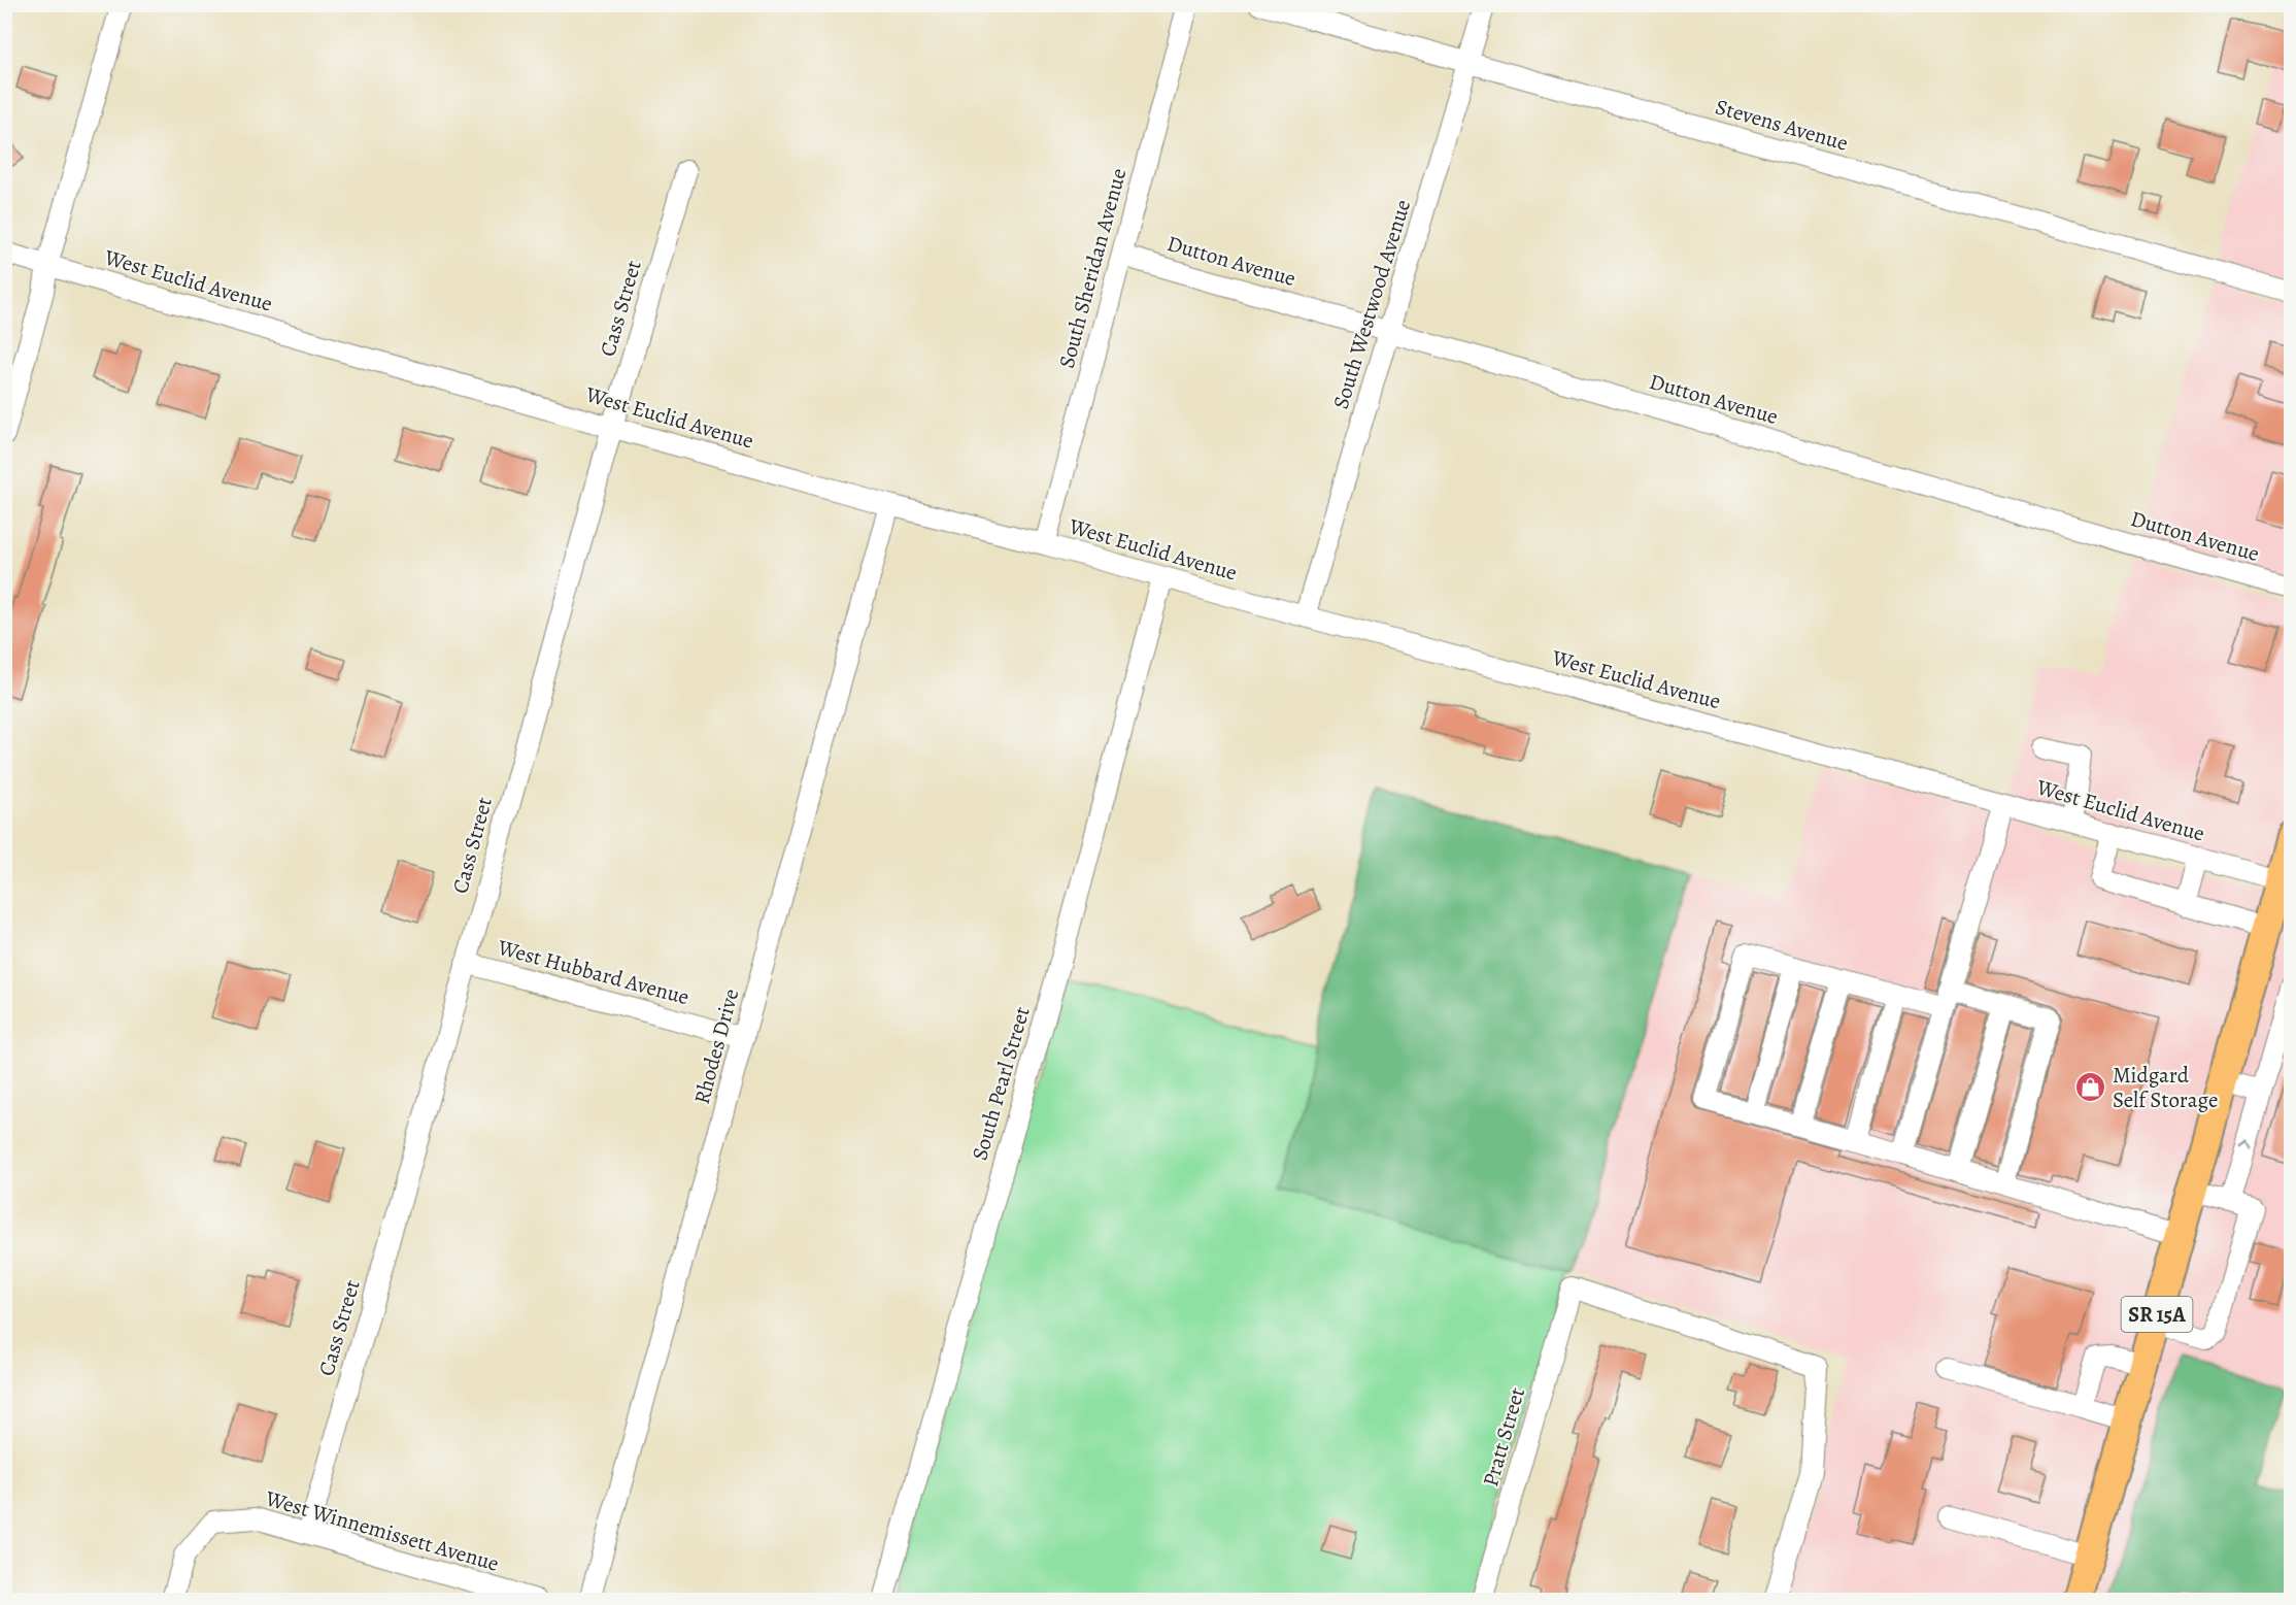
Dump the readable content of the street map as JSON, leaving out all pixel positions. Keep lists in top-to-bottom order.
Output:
{
  "streets": {
    "highway": ["SR 15A"],
    "street": [
      "Stevens Avenue",
      "Dutton Avenue",
      "South Sheridan Avenue",
      "West Euclid Avenue",
      "South Westwood Avenue",
      "Cass Street",
      "West Hubbard Avenue",
      "Rhodes Drive",
      "South Pearl Street",
      "Pratt Street",
      "West Winnemissett Avenue"
    ]
  },
  "crossings": [
    ["Stevens Avenue", "South Westwood Avenue"],
    ["Dutton Avenue", "South Sheridan Avenue"],
    ["Dutton Avenue", "South Westwood Avenue"],
    ["South Sheridan Avenue", "West Euclid Avenue"],
    ["West Euclid Avenue", "South Westwood Avenue"],
    ["West Euclid Avenue", "Cass Street"],
    ["West Euclid Avenue", "Rhodes Drive"],
    ["West Euclid Avenue", "South Pearl Street"],
    ["West Euclid Avenue", "SR 15A"],
    ["Cass Street", "West Hubbard Avenue"],
    ["Cass Street", "West Winnemissett Avenue"],
    ["West Hubbard Avenue", "Rhodes Drive"]
  ],
  "places": {
    "shop": ["Midgard Self Storage"]
  }
}
